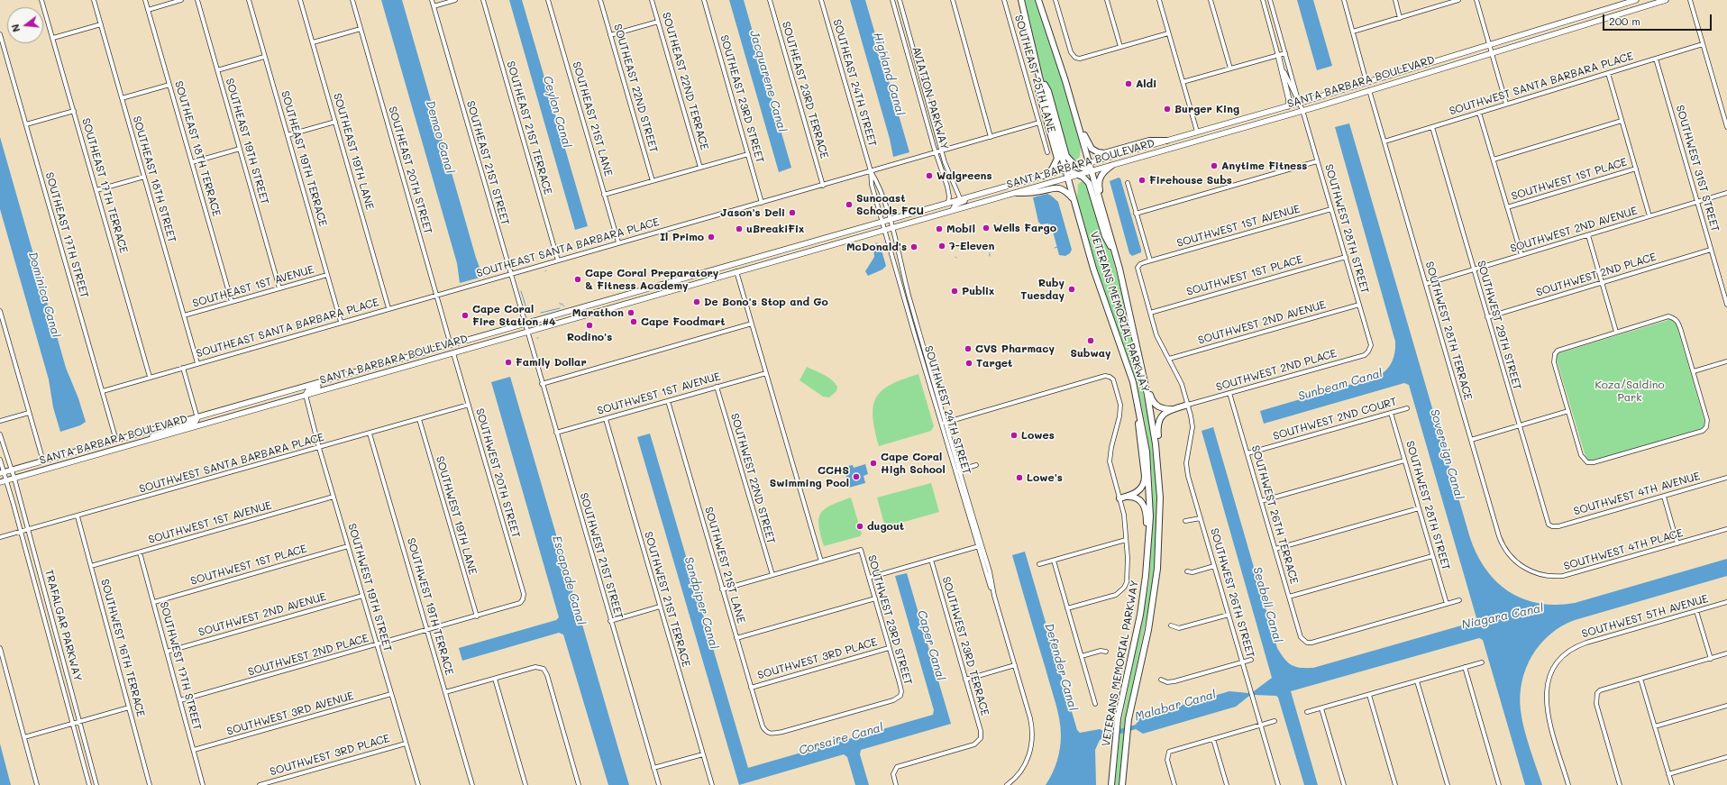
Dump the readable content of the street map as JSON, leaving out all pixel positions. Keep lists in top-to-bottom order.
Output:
{
  "streets": {
    "highway": ["VETERANS MEMORIAL PARKWAY"],
    "main road": ["SANTA BARBARA BOULEVARD"],
    "street": [
      "SOUTHEAST 25TH LANE",
      "SOUTHEAST 22ND TERRACE",
      "SOUTHEAST 24TH STREET",
      "SOUTHWEST SANTA BARBARA PLACE",
      "SOUTHEAST 22ND STREET",
      "SOUTHEAST 23RD TERRACE",
      "AVIATION PARKWAY",
      "SOUTHEAST 23RD STREET",
      "SOUTHEAST 21ST LANE",
      "SOUTHEAST 21ST TERRACE",
      "SOUTHEAST 19TH STREET",
      "SOUTHEAST 18TH TERRACE",
      "SOUTHEAST 19TH LANE",
      "SOUTHEAST 19TH TERRACE",
      "SOUTHEAST 21ST STREET",
      "SOUTHWEST 31ST STREET",
      "SOUTHEAST 20TH STREET",
      "SOUTHEAST 18TH STREET",
      "SOUTHWEST 1ST PLACE",
      "SOUTHEAST 17TH TERRACE",
      "SOUTHWEST 1ST AVENUE",
      "SOUTHWEST 28TH STREET",
      "SOUTHWEST 2ND AVENUE",
      "SOUTHEAST 17TH STREET",
      "SOUTHEAST SANTA BARBARA PLACE",
      "SOUTHWEST 2ND PLACE",
      "SOUTHEAST 1ST AVENUE",
      "SOUTHWEST 29TH STREET",
      "SOUTHWEST 28TH TERRACE",
      "SOUTHWEST 24TH STREET",
      "SOUTHWEST 2ND COURT",
      "SOUTHWEST 20TH STREET",
      "SOUTHWEST 22ND STREET",
      "SOUTHWEST 4TH AVENUE",
      "SOUTHWEST 26TH TERRACE",
      "SOUTHWEST 19TH LANE",
      "SOUTHWEST 4TH PLACE",
      "SOUTHWEST 21ST STREET",
      "SOUTHWEST 21ST LANE",
      "SOUTHWEST 19TH STREET",
      "SOUTHWEST 26TH STREET",
      "SOUTHWEST 21ST TERRACE",
      "SOUTHWEST 19TH TERRACE",
      "SOUTHWEST 5TH AVENUE",
      "SOUTHWEST 23RD STREET",
      "TRAFALGAR PARKWAY",
      "SOUTHWEST 23RD TERRACE",
      "SOUTHWEST 16TH TERRACE",
      "SOUTHWEST 3RD PLACE",
      "SOUTHWEST 17TH STREET",
      "SOUTHWEST 3RD AVENUE"
    ]
  },
  "crossings": [
    ["SOUTHEAST 25TH LANE", "SOUTHEAST SANTA BARBARA PLACE"],
    ["SANTA BARBARA BOULEVARD", "SOUTHEAST 24TH STREET"],
    ["SANTA BARBARA BOULEVARD", "AVIATION PARKWAY"],
    ["SANTA BARBARA BOULEVARD", "SOUTHEAST 21ST STREET"],
    ["SANTA BARBARA BOULEVARD", "SOUTHEAST 20TH STREET"],
    ["SANTA BARBARA BOULEVARD", "SOUTHWEST 28TH STREET"],
    ["SANTA BARBARA BOULEVARD", "SOUTHEAST 17TH STREET"],
    ["SANTA BARBARA BOULEVARD", "VETERANS MEMORIAL PARKWAY"],
    ["SANTA BARBARA BOULEVARD", "SOUTHWEST 28TH TERRACE"],
    ["SANTA BARBARA BOULEVARD", "SOUTHWEST 24TH STREET"],
    ["SANTA BARBARA BOULEVARD", "SOUTHWEST 20TH STREET"],
    ["SANTA BARBARA BOULEVARD", "SOUTHWEST 21ST STREET"],
    ["SANTA BARBARA BOULEVARD", "SOUTHWEST 19TH STREET"],
    ["SANTA BARBARA BOULEVARD", "TRAFALGAR PARKWAY"],
    ["SOUTHEAST 24TH STREET", "SOUTHEAST SANTA BARBARA PLACE"],
    ["SOUTHEAST 24TH STREET", "SOUTHWEST 24TH STREET"],
    ["SOUTHWEST SANTA BARBARA PLACE", "SOUTHWEST 31ST STREET"],
    ["SOUTHWEST SANTA BARBARA PLACE", "SOUTHWEST 29TH STREET"],
    ["SOUTHWEST SANTA BARBARA PLACE", "SOUTHWEST 28TH TERRACE"],
    ["SOUTHWEST SANTA BARBARA PLACE", "SOUTHWEST 20TH STREET"],
    ["SOUTHWEST SANTA BARBARA PLACE", "SOUTHWEST 19TH LANE"],
    ["SOUTHWEST SANTA BARBARA PLACE", "SOUTHWEST 19TH STREET"],
    ["SOUTHWEST SANTA BARBARA PLACE", "SOUTHWEST 19TH TERRACE"],
    ["SOUTHWEST SANTA BARBARA PLACE", "TRAFALGAR PARKWAY"],
    ["SOUTHWEST SANTA BARBARA PLACE", "SOUTHWEST 16TH TERRACE"],
    ["SOUTHEAST 23RD TERRACE", "SOUTHEAST SANTA BARBARA PLACE"],
    ["AVIATION PARKWAY", "SOUTHEAST SANTA BARBARA PLACE"],
    ["SOUTHEAST 23RD STREET", "SOUTHEAST SANTA BARBARA PLACE"],
    ["SOUTHEAST 21ST LANE", "SOUTHEAST SANTA BARBARA PLACE"],
    ["SOUTHEAST 21ST TERRACE", "SOUTHEAST SANTA BARBARA PLACE"],
    ["SOUTHEAST 19TH STREET", "SOUTHEAST 1ST AVENUE"],
    ["SOUTHEAST 18TH TERRACE", "SOUTHEAST 1ST AVENUE"],
    ["SOUTHEAST 19TH LANE", "SOUTHEAST SANTA BARBARA PLACE"],
    ["SOUTHEAST 19TH TERRACE", "SOUTHEAST SANTA BARBARA PLACE"],
    ["SOUTHEAST 19TH TERRACE", "SOUTHEAST 1ST AVENUE"],
    ["SOUTHEAST 21ST STREET", "SOUTHEAST SANTA BARBARA PLACE"],
    ["SOUTHEAST 21ST STREET", "SOUTHWEST 21ST STREET"],
    ["SOUTHWEST 31ST STREET", "SOUTHWEST 2ND AVENUE"],
    ["SOUTHWEST 31ST STREET", "SOUTHWEST 2ND PLACE"],
    ["SOUTHEAST 20TH STREET", "SOUTHEAST SANTA BARBARA PLACE"],
    ["SOUTHEAST 18TH STREET", "SOUTHEAST SANTA BARBARA PLACE"],
    ["SOUTHEAST 18TH STREET", "SOUTHEAST 1ST AVENUE"],
    ["SOUTHWEST 1ST PLACE", "SOUTHWEST 28TH STREET"],
    ["SOUTHWEST 1ST PLACE", "SOUTHWEST 19TH STREET"],
    ["SOUTHWEST 1ST PLACE", "SOUTHWEST 26TH STREET"],
    ["SOUTHWEST 1ST PLACE", "SOUTHWEST 17TH STREET"],
    ["SOUTHEAST 17TH TERRACE", "SOUTHEAST SANTA BARBARA PLACE"],
    ["SOUTHWEST 1ST AVENUE", "SOUTHWEST 28TH STREET"],
    ["SOUTHWEST 1ST AVENUE", "SOUTHWEST 22ND STREET"],
    ["SOUTHWEST 1ST AVENUE", "SOUTHWEST 21ST STREET"],
    ["SOUTHWEST 1ST AVENUE", "SOUTHWEST 21ST LANE"],
    ["SOUTHWEST 1ST AVENUE", "SOUTHWEST 19TH STREET"],
    ["SOUTHWEST 1ST AVENUE", "SOUTHWEST 26TH STREET"],
    ["SOUTHWEST 1ST AVENUE", "SOUTHWEST 21ST TERRACE"],
    ["SOUTHWEST 1ST AVENUE", "SOUTHWEST 16TH TERRACE"],
    ["SOUTHWEST 1ST AVENUE", "SOUTHWEST 17TH STREET"],
    ["SOUTHWEST 28TH STREET", "SOUTHWEST 2ND AVENUE"],
    ["SOUTHWEST 28TH STREET", "SOUTHWEST 2ND PLACE"],
    ["SOUTHWEST 28TH STREET", "SOUTHWEST 2ND COURT"],
    ["SOUTHWEST 28TH STREET", "SOUTHWEST 26TH TERRACE"],
    ["SOUTHWEST 2ND AVENUE", "SOUTHWEST 29TH STREET"],
    ["SOUTHWEST 2ND AVENUE", "SOUTHWEST 28TH TERRACE"],
    ["SOUTHWEST 2ND AVENUE", "SOUTHWEST 19TH STREET"],
    ["SOUTHWEST 2ND AVENUE", "SOUTHWEST 26TH STREET"],
    ["SOUTHWEST 2ND AVENUE", "SOUTHWEST 17TH STREET"],
    ["SOUTHEAST 17TH STREET", "SOUTHEAST SANTA BARBARA PLACE"],
    ["SOUTHWEST 2ND PLACE", "SOUTHWEST 29TH STREET"],
    ["SOUTHWEST 2ND PLACE", "SOUTHWEST 20TH STREET"],
    ["SOUTHWEST 2ND PLACE", "SOUTHWEST 26TH TERRACE"],
    ["SOUTHWEST 2ND PLACE", "SOUTHWEST 19TH LANE"],
    ["SOUTHWEST 2ND PLACE", "SOUTHWEST 19TH STREET"],
    ["SOUTHWEST 2ND PLACE", "SOUTHWEST 26TH STREET"],
    ["SOUTHWEST 2ND PLACE", "SOUTHWEST 19TH TERRACE"],
    ["SOUTHWEST 2ND PLACE", "SOUTHWEST 17TH STREET"],
    ["SOUTHWEST 29TH STREET", "SOUTHWEST 4TH AVENUE"],
    ["SOUTHWEST 28TH TERRACE", "SOUTHWEST 4TH PLACE"],
    ["SOUTHWEST 2ND COURT", "SOUTHWEST 26TH TERRACE"],
    ["SOUTHWEST 21ST LANE", "SOUTHWEST 23RD STREET"],
    ["SOUTHWEST 21ST LANE", "SOUTHWEST 3RD PLACE"],
    ["SOUTHWEST 19TH STREET", "SOUTHWEST 3RD PLACE"],
    ["SOUTHWEST 19TH STREET", "SOUTHWEST 3RD AVENUE"],
    ["SOUTHWEST 23RD STREET", "SOUTHWEST 3RD PLACE"],
    ["SOUTHWEST 17TH STREET", "SOUTHWEST 3RD AVENUE"]
  ],
  "water": [
    "Highland Canal",
    "Jacquarene Canal",
    "Ceylon Canal",
    "Demao Canal",
    "Dominica Canal",
    "Sunbeam Canal",
    "Sovereign Canal",
    "Escapade Canal",
    "Sandpiper Canal",
    "Seabell Canal",
    "Niagara Canal",
    "Caper Canal",
    "Defender Canal",
    "Malabar Canal",
    "Corsaire Canal"
  ],
  "parks": ["Koza/Saldino Park"],
  "places": [
    "Aldi",
    "Burger King",
    "Anytime Fitness",
    "Walgreens",
    "Firehouse Subs",
    "Suncoast Schools FCU",
    "Jason's Deli",
    "Wells Fargo",
    "uBreakiFix",
    "Mobil",
    "Il Primo",
    "7-Eleven",
    "McDonald's",
    "Cape Coral Preparatory & Fitness Academy",
    "Ruby Tuesday",
    "Publix",
    "De Bono's Stop and Go",
    "Marathon",
    "Cape Coral Fire Station #4",
    "Cape Foodmart",
    "Rodino's",
    "Subway",
    "CVS Pharmacy",
    "Family Dollar",
    "Target",
    "Lowes",
    "Cape Coral High School",
    "CCHS Swimming Pool",
    "Lowe's",
    "dugout"
  ],
  "scale_bar": "200 m",
  "north": "left"
}
